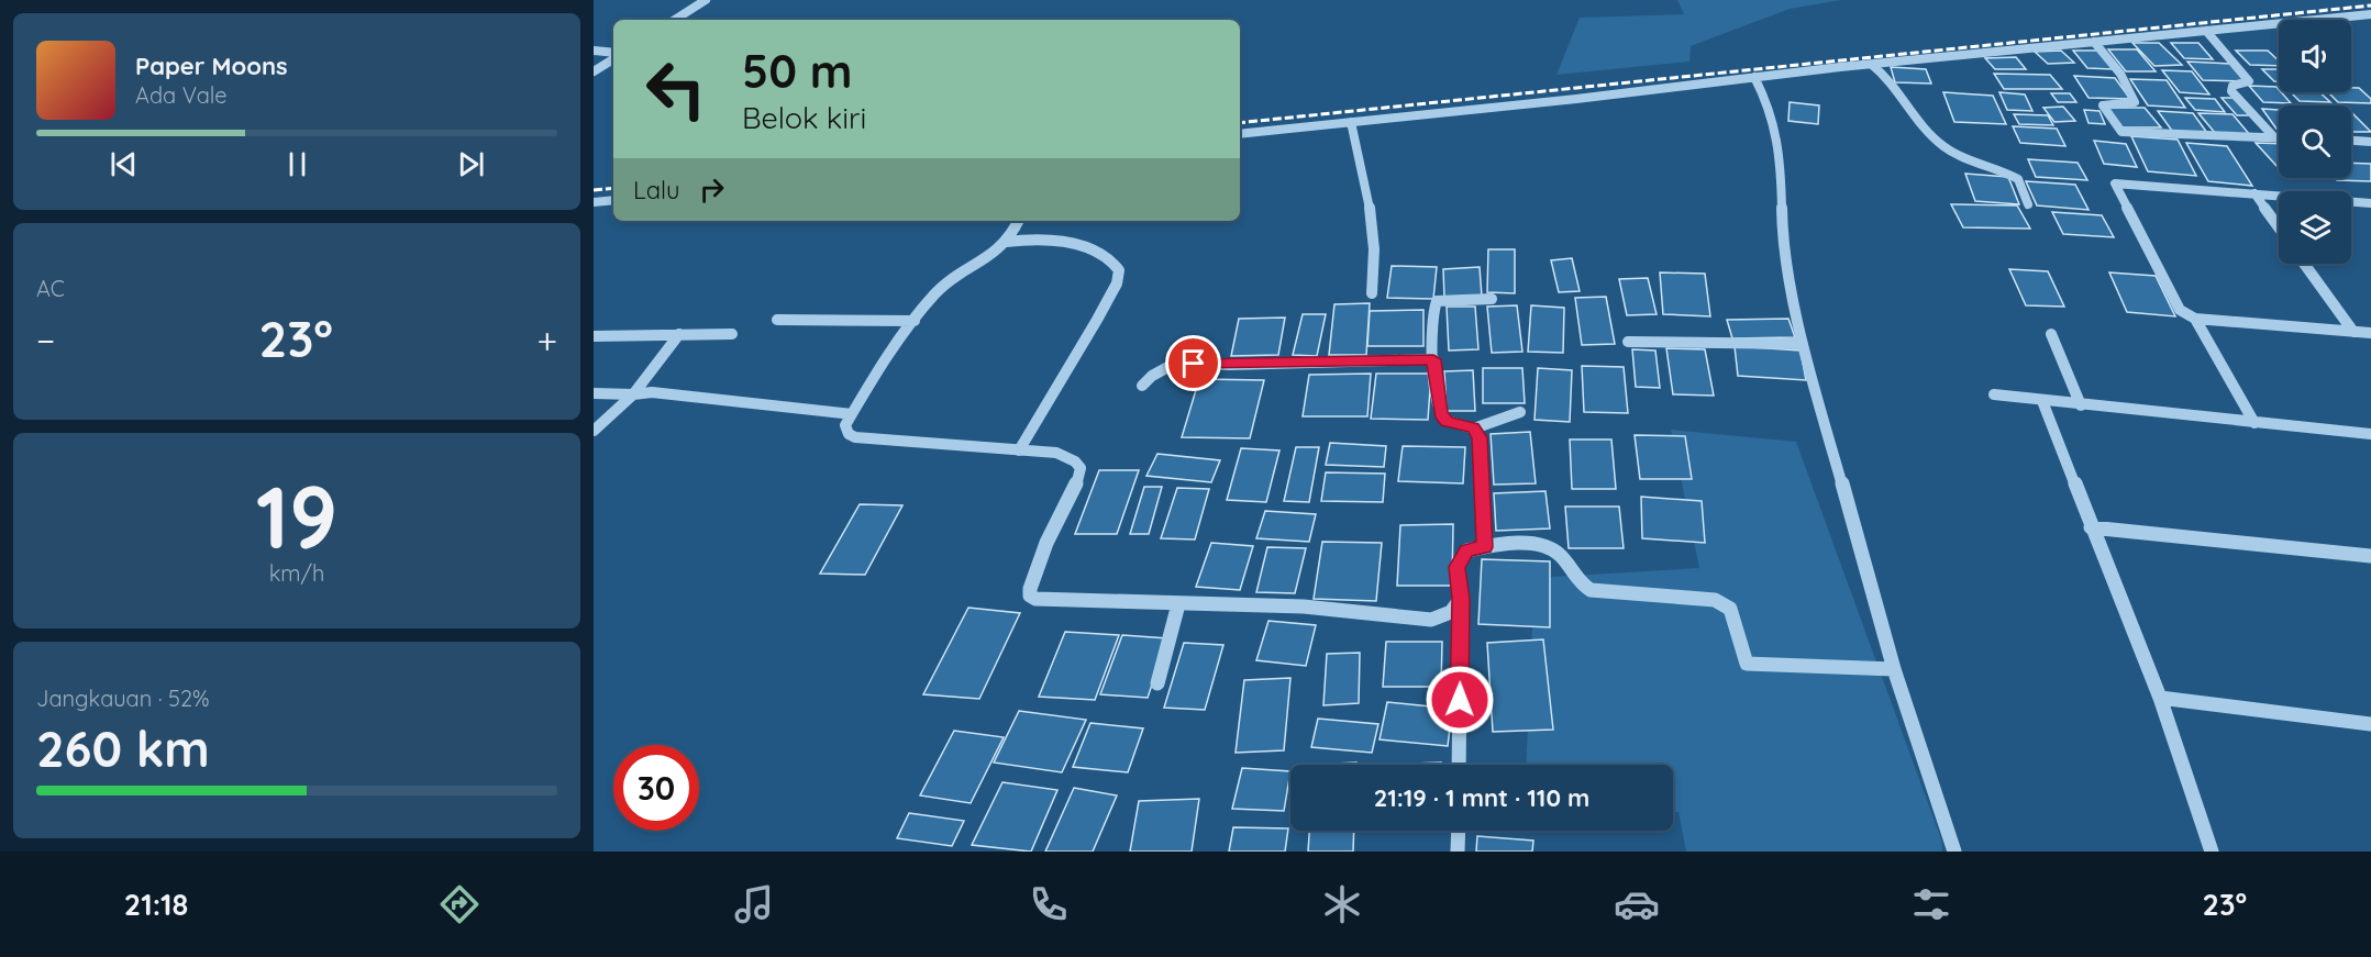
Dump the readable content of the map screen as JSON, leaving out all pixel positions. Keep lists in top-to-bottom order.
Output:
{
  "page": {
    "turn": ["50 m", "Belok kiri"],
    "song": ["Paper Moons", "Ada Vale"],
    "then": "Lalu",
    "tile": [
      "AC",
      ["19", "km/h"],
      ["Jangkauan · 52%", "260 km"]
    ],
    "heat": ["−", "23°", "+"],
    "limit": "30",
    "trip": "21:19 · 1 mnt · 110 m",
    "tabs": ["21:18", "23°"]
  }
}
